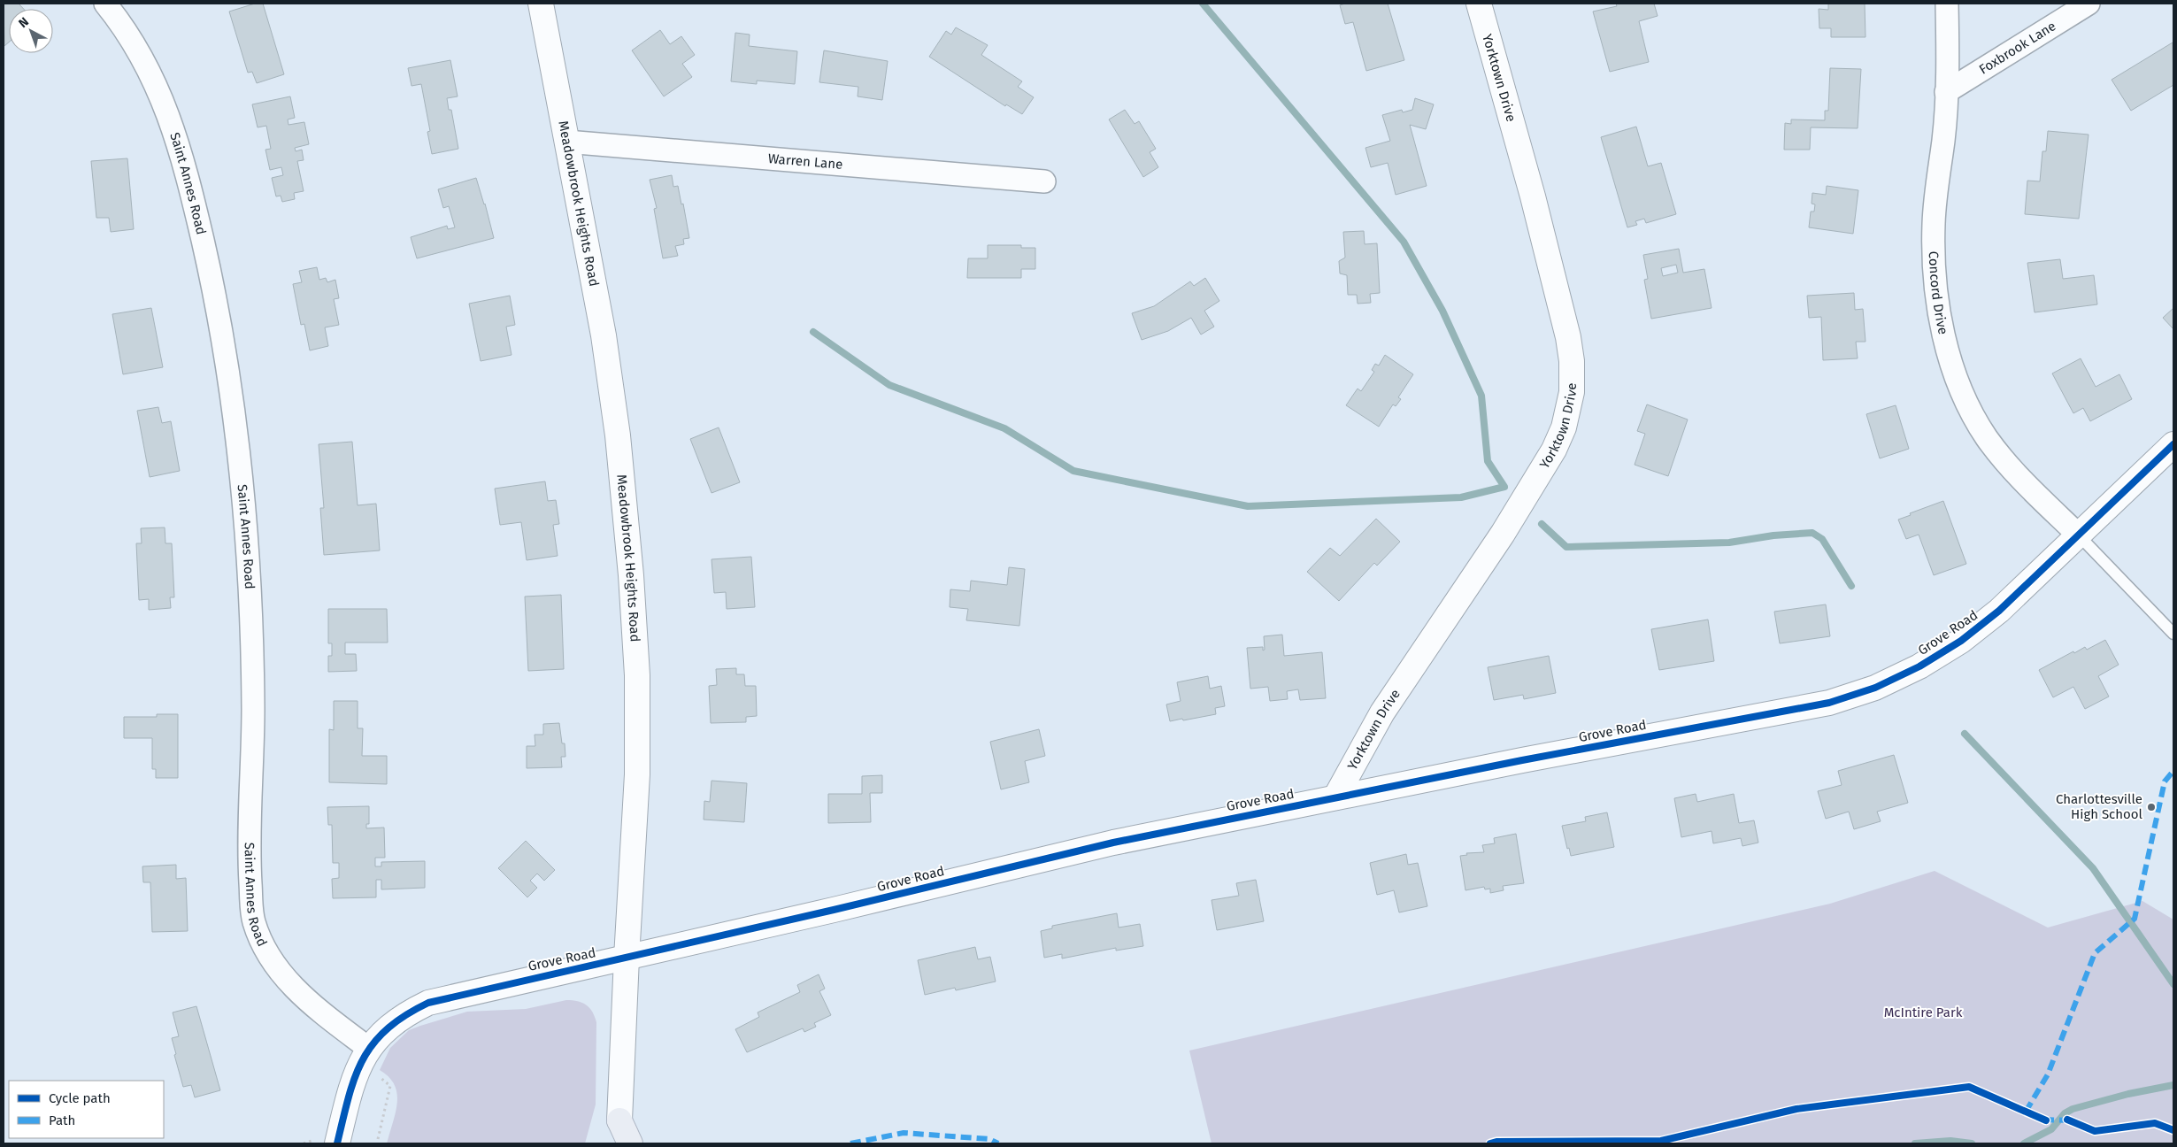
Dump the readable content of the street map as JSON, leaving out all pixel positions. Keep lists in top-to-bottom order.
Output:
{
  "streets": {
    "street": [
      "Foxbrook Lane",
      "Yorktown Drive",
      "Warren Lane",
      "Saint Annes Road",
      "Meadowbrook Heights Road",
      "Concord Drive",
      "Grove Road"
    ]
  },
  "crossings": [
    ["Foxbrook Lane", "Concord Drive"],
    ["Yorktown Drive", "Grove Road"],
    ["Warren Lane", "Meadowbrook Heights Road"],
    ["Saint Annes Road", "Grove Road"],
    ["Meadowbrook Heights Road", "Grove Road"],
    ["Concord Drive", "Grove Road"]
  ],
  "parks": ["McIntire Park"],
  "places": ["Charlottesville High School"],
  "legend": ["Cycle path", "Path"],
  "north": "top left"
}
